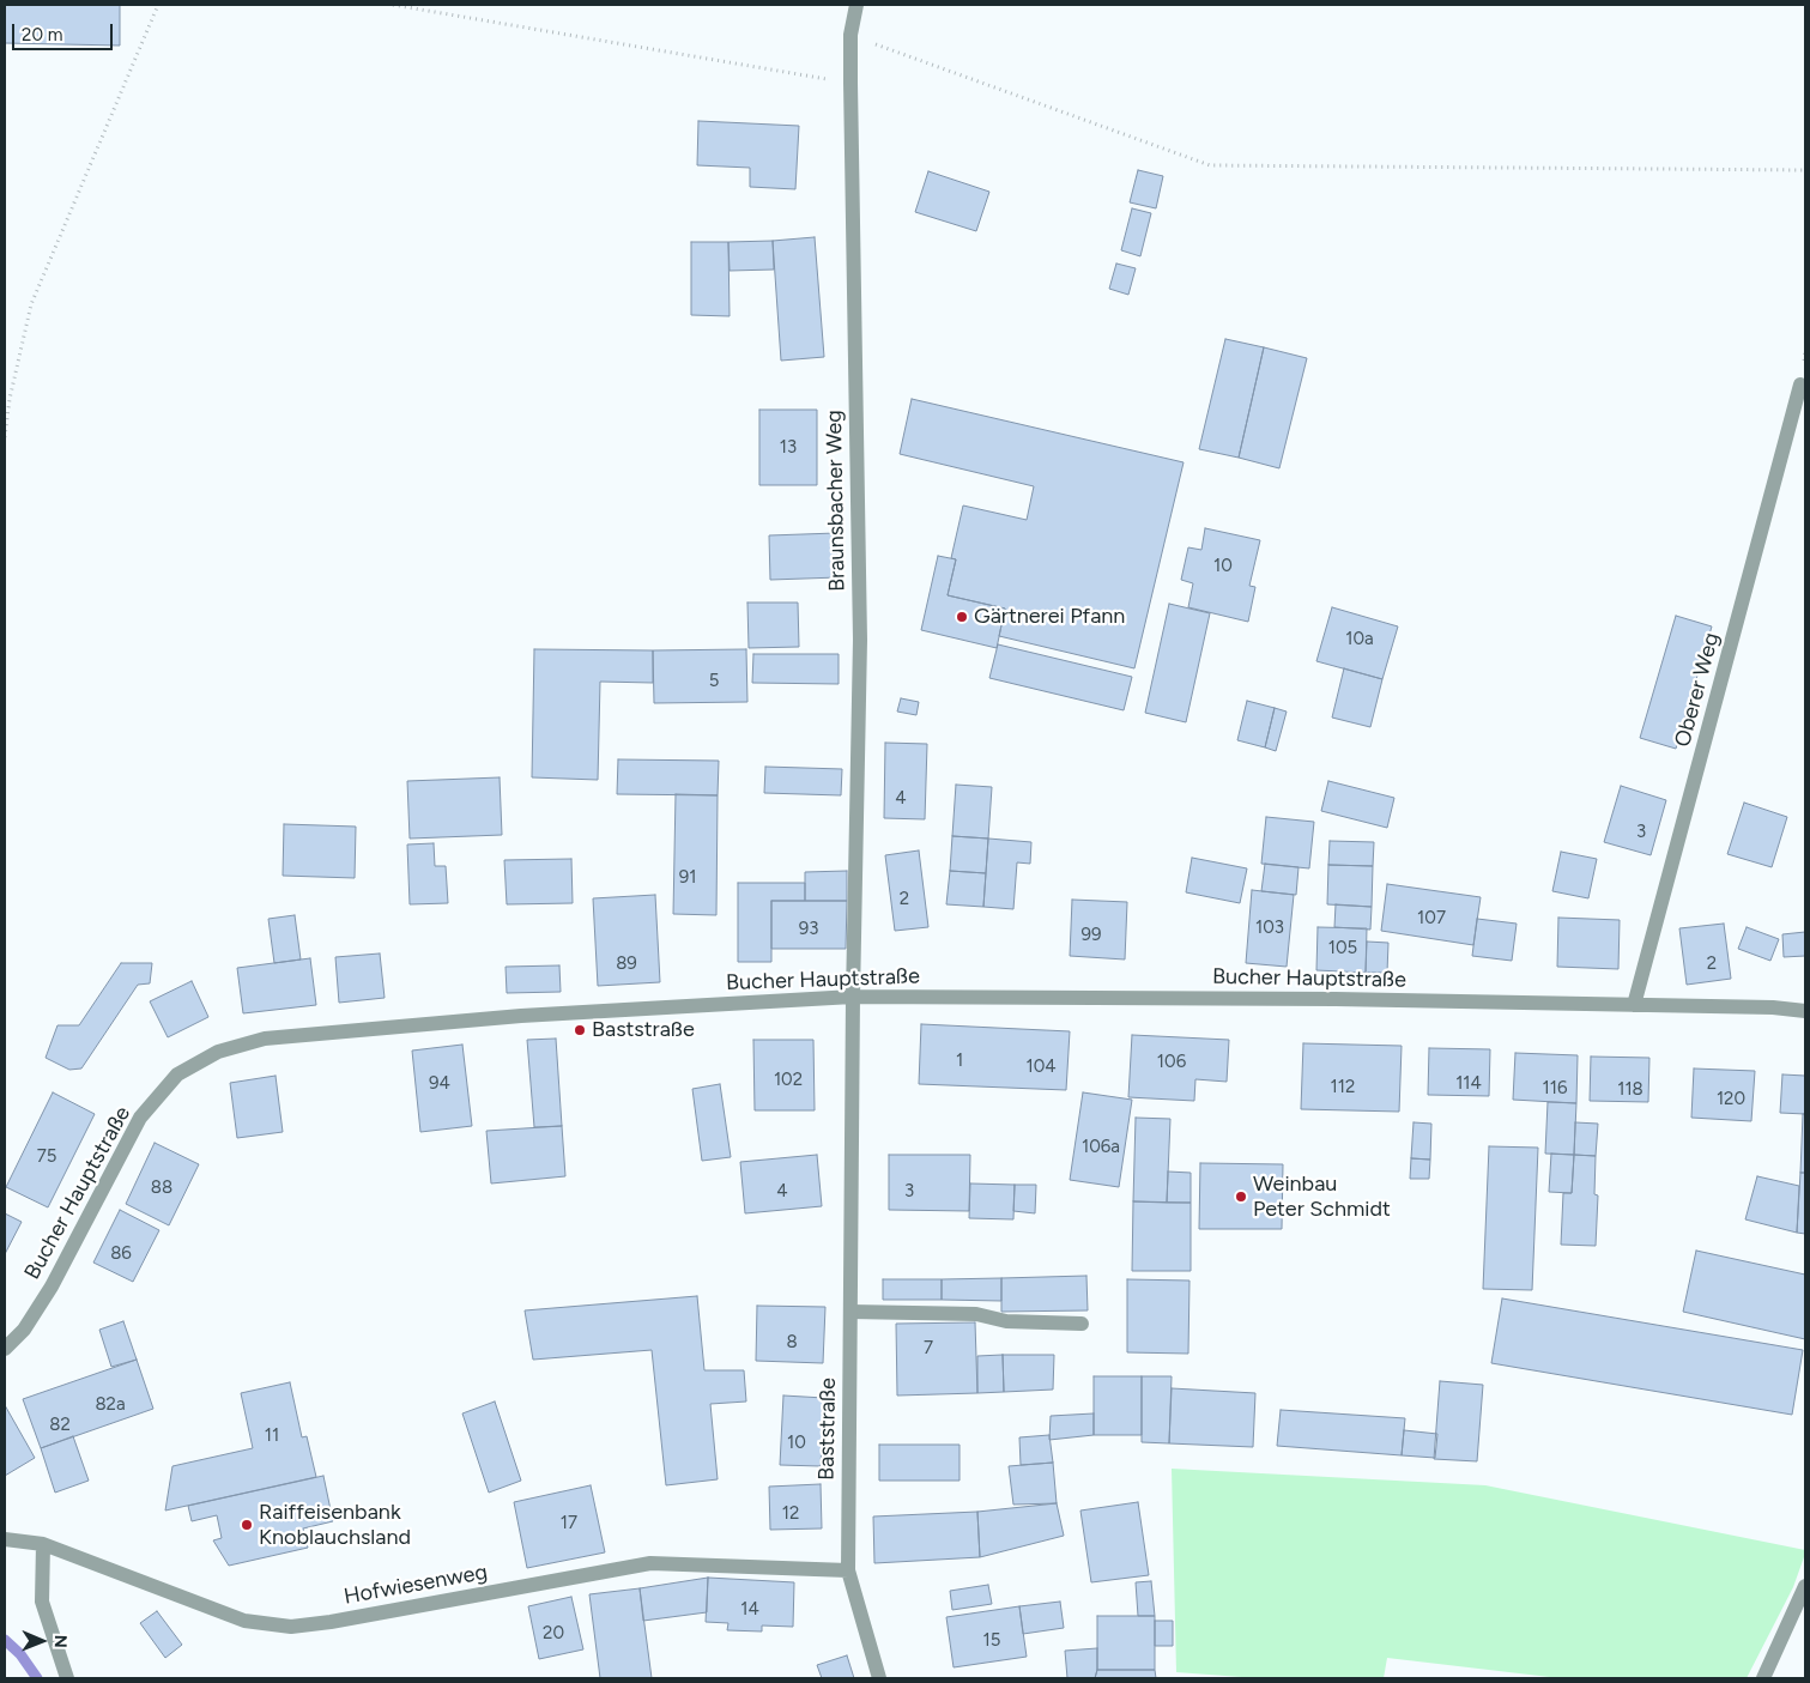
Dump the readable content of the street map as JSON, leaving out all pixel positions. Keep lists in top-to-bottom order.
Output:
{
  "streets": {
    "street": [
      "Braunsbacher Weg",
      "Oberer Weg",
      "Bucher Hauptstraße",
      "Baststraße",
      "Hofwiesenweg"
    ]
  },
  "crossings": [
    ["Braunsbacher Weg", "Bucher Hauptstraße"],
    ["Braunsbacher Weg", "Baststraße"],
    ["Oberer Weg", "Bucher Hauptstraße"],
    ["Bucher Hauptstraße", "Baststraße"],
    ["Baststraße", "Hofwiesenweg"]
  ],
  "places": [
    "Gärtnerei Pfann",
    "Baststraße",
    "Weinbau Peter Schmidt",
    "Raiffeisenbank Knoblauchsland"
  ],
  "house_numbers": [
    "13",
    "10",
    "10a",
    "5",
    "4",
    "3",
    "91",
    "2",
    "107",
    "103",
    "93",
    "99",
    "105",
    "89",
    "2",
    "1",
    "106",
    "104",
    "102",
    "94",
    "114",
    "112",
    "116",
    "118",
    "120",
    "106a",
    "75",
    "88",
    "4",
    "3",
    "86",
    "8",
    "7",
    "82a",
    "82",
    "11",
    "10",
    "12",
    "17",
    "14",
    "20",
    "15"
  ],
  "scale_bar": "20 m",
  "north": "right"
}
